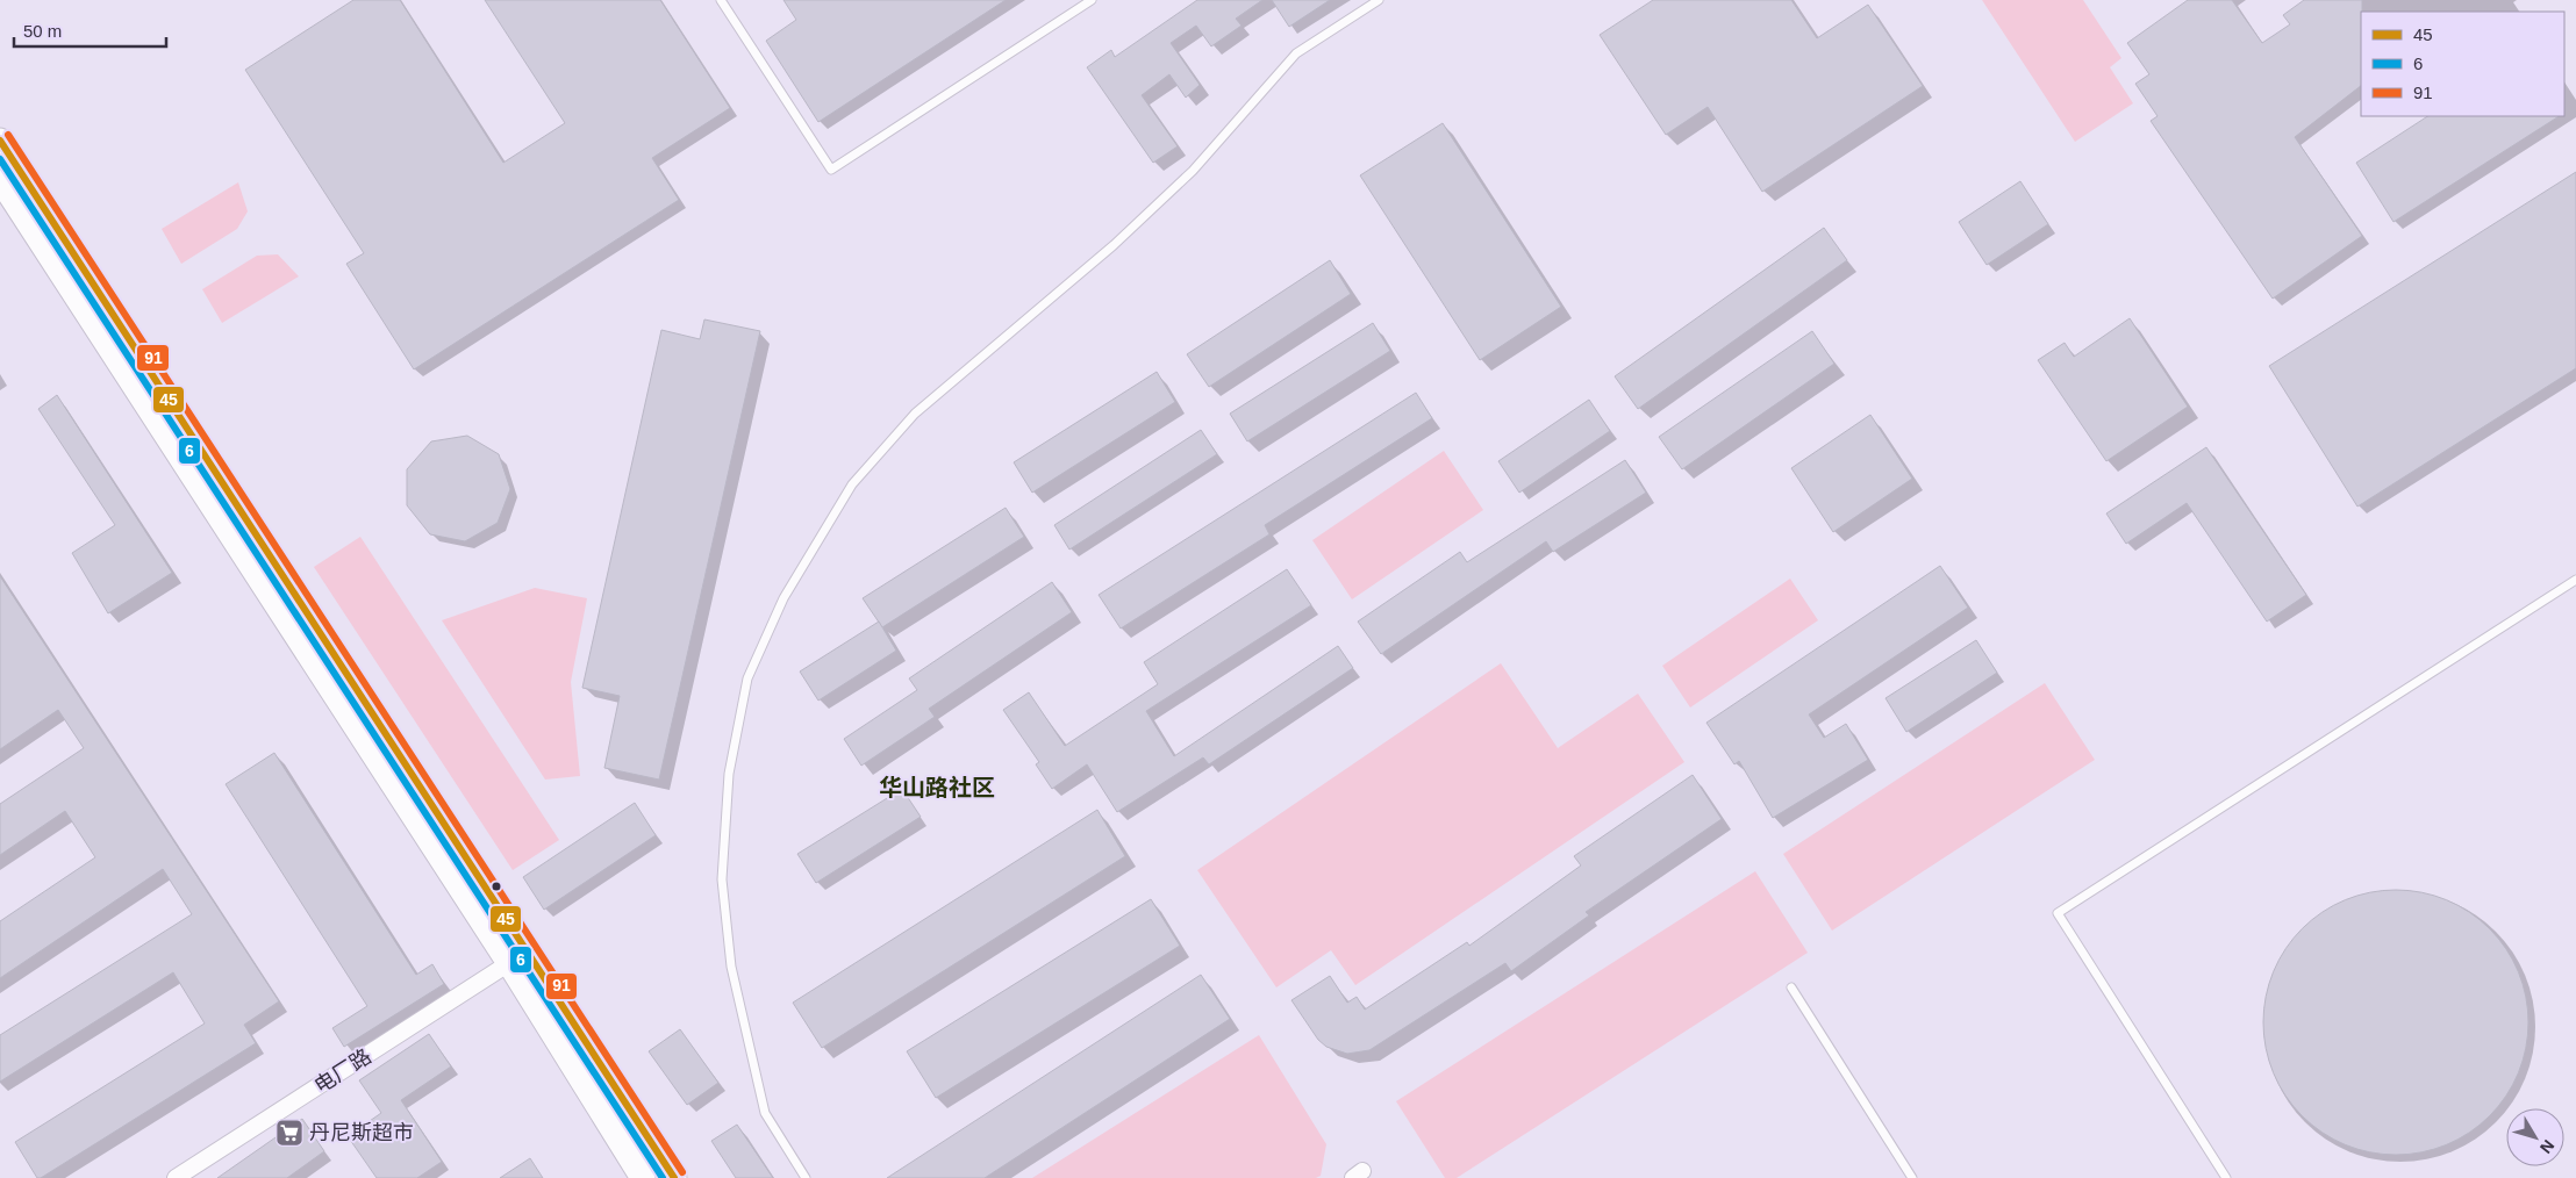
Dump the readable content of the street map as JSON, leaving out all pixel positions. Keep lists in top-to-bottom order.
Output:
{
  "streets": {
    "street": ["电厂路"]
  },
  "districts": ["华山路社区"],
  "places": {
    "supermarket": ["丹尼斯超市"]
  },
  "lines": ["transit line 91", "transit line 45", "transit line 6"],
  "legend": ["45", "6", "91"],
  "scale_bar": "50 m",
  "north": "bottom right"
}
